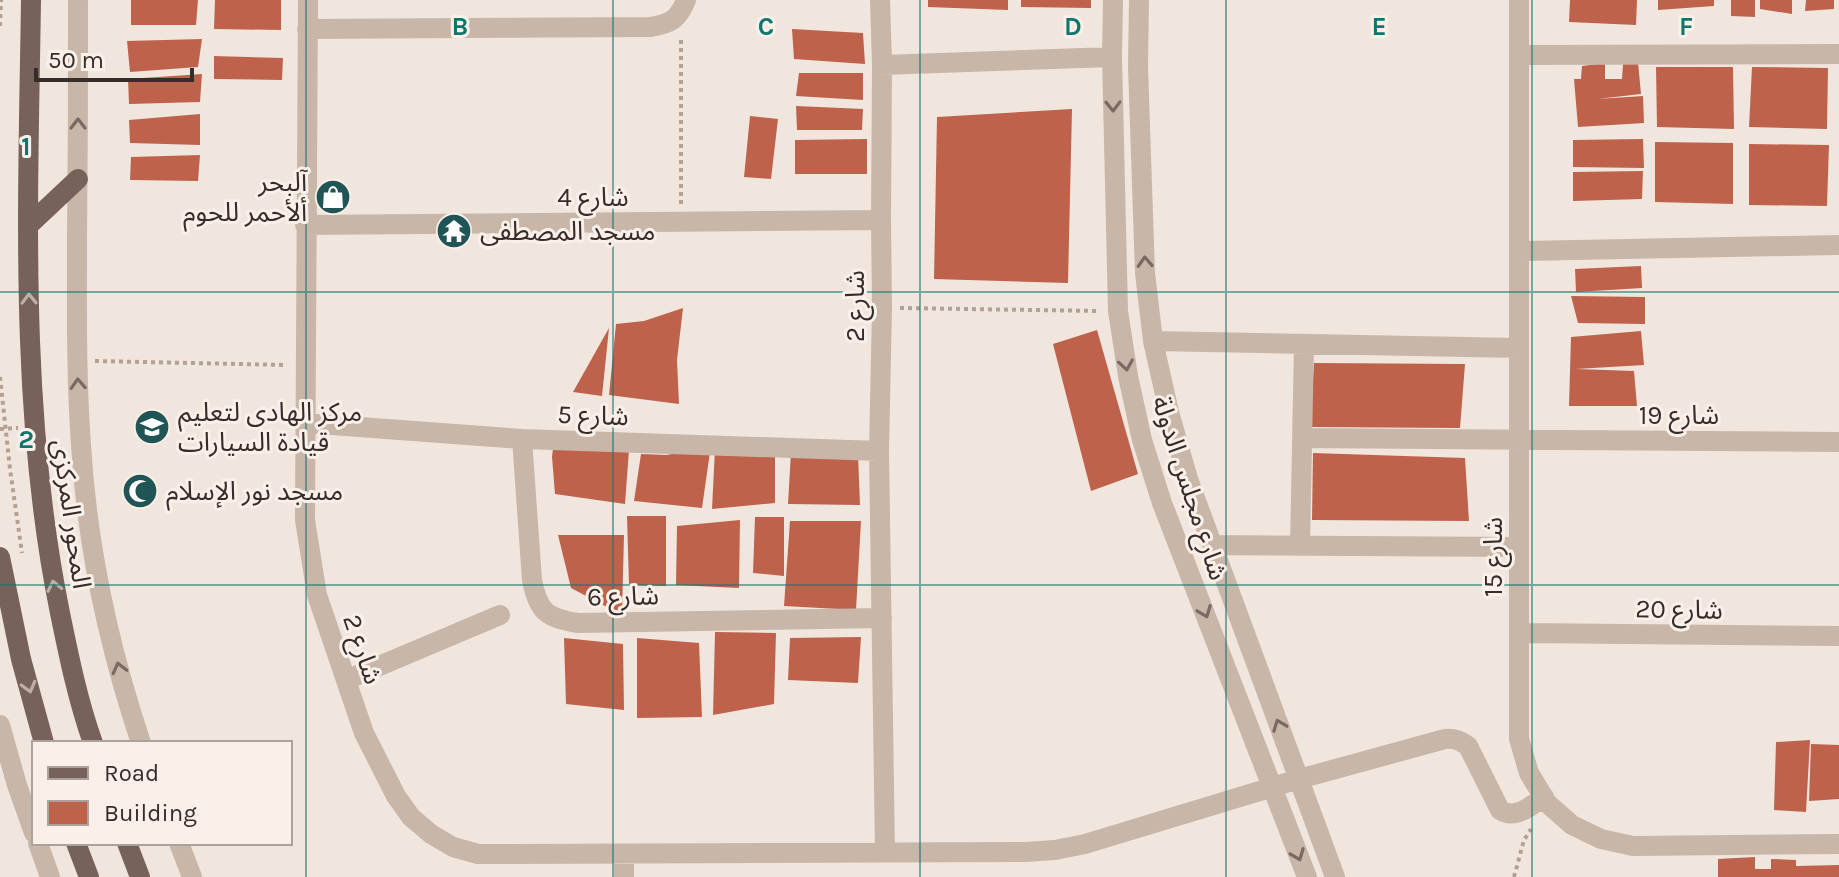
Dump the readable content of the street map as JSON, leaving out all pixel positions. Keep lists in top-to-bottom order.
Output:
{
  "streets": {
    "main road": ["المحور المركزى"],
    "street": [
      "شارع 4",
      "شارع 2",
      "شارع 5",
      "شارع 19",
      "شارع مجلس الدولة",
      "شارع 15",
      "شارع 6",
      "شارع 20"
    ]
  },
  "crossings": [
    ["شارع 4", "شارع 2"],
    ["شارع 2", "شارع 5"],
    ["شارع 2", "شارع مجلس الدولة"],
    ["شارع 2", "شارع 15"],
    ["شارع 2", "شارع 6"],
    ["شارع 5", "شارع 6"],
    ["شارع 19", "شارع 15"],
    ["شارع 15", "شارع 20"]
  ],
  "places": {
    "shop": ["آلبحر ألأحمر للحوم"],
    "temple": ["مسجد المصطفى"],
    "school or university": ["مركز الهادى لتعليم قيادة السيارات"],
    "mosque": ["مسجد نور الإسلام"]
  },
  "legend": ["Road", "Building"],
  "scale_bar": "50 m",
  "grid": {
    "columns": [
      "B",
      "C",
      "D",
      "E",
      "F"
    ],
    "rows": ["1", "2"]
  }
}
